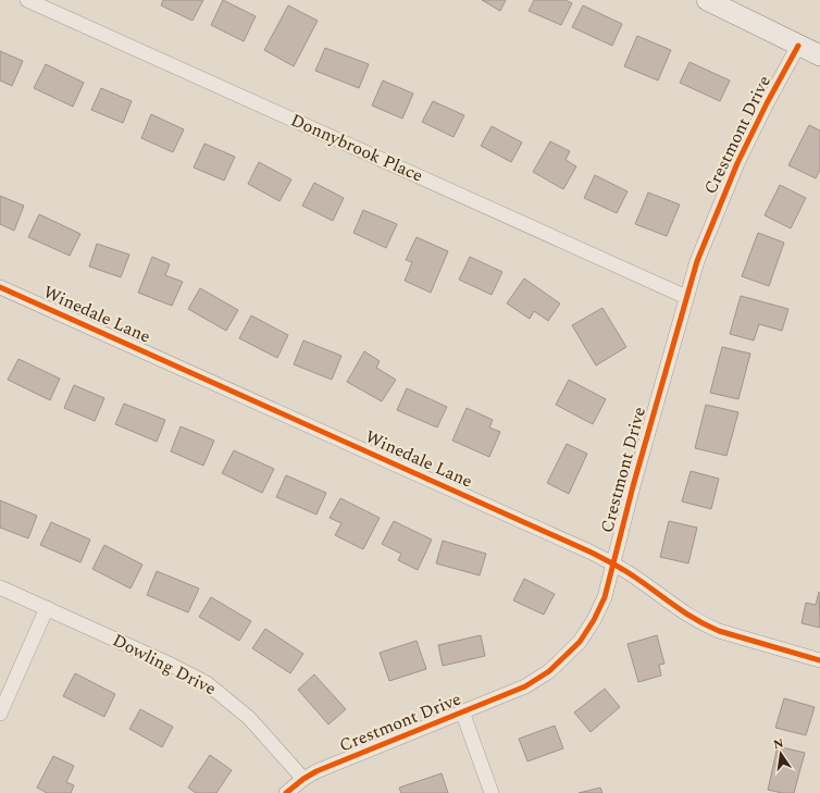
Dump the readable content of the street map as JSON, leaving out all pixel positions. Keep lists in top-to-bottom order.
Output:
{
  "streets": {
    "street": [
      "Crestmont Drive",
      "Donnybrook Place",
      "Winedale Lane",
      "Dowling Drive"
    ]
  },
  "crossings": [
    ["Crestmont Drive", "Donnybrook Place"],
    ["Crestmont Drive", "Winedale Lane"],
    ["Crestmont Drive", "Dowling Drive"]
  ],
  "north": "top"
}
